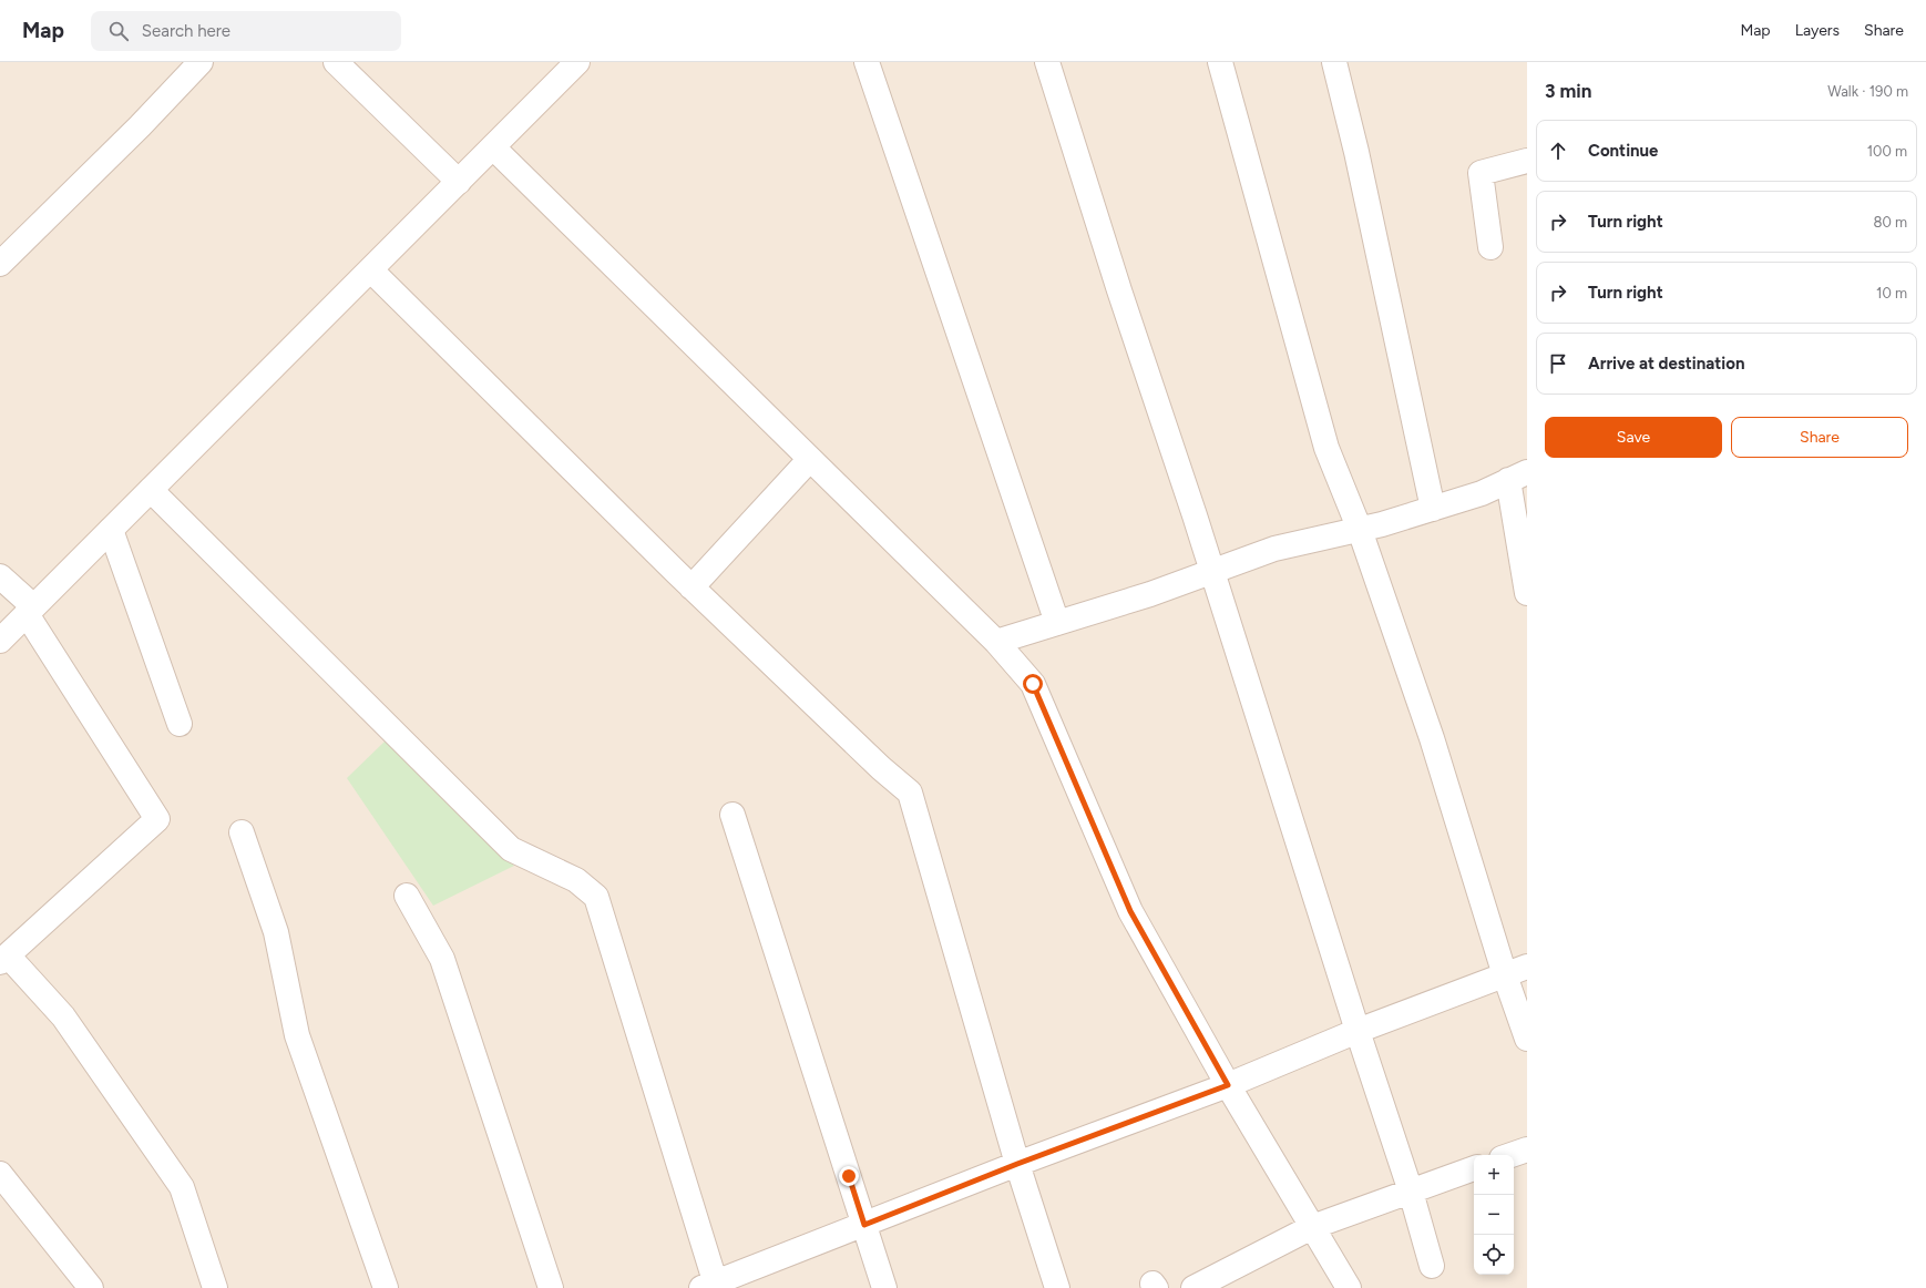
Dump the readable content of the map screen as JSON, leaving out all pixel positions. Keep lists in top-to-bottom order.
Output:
{
  "page": {
    "header": "Map",
    "search": "Search here",
    "nav": ["Map", "Layers", "Share"],
    "heading": ["3 min", "Walk · 190 m"],
    "list": [
      ["Continue", "100 m"],
      ["Turn right", "80 m"],
      ["Turn right", "10 m"],
      "Arrive at destination"
    ],
    "buttons": ["Save", "Share"],
    "map_buttons": ["+", "−"]
  }
}
